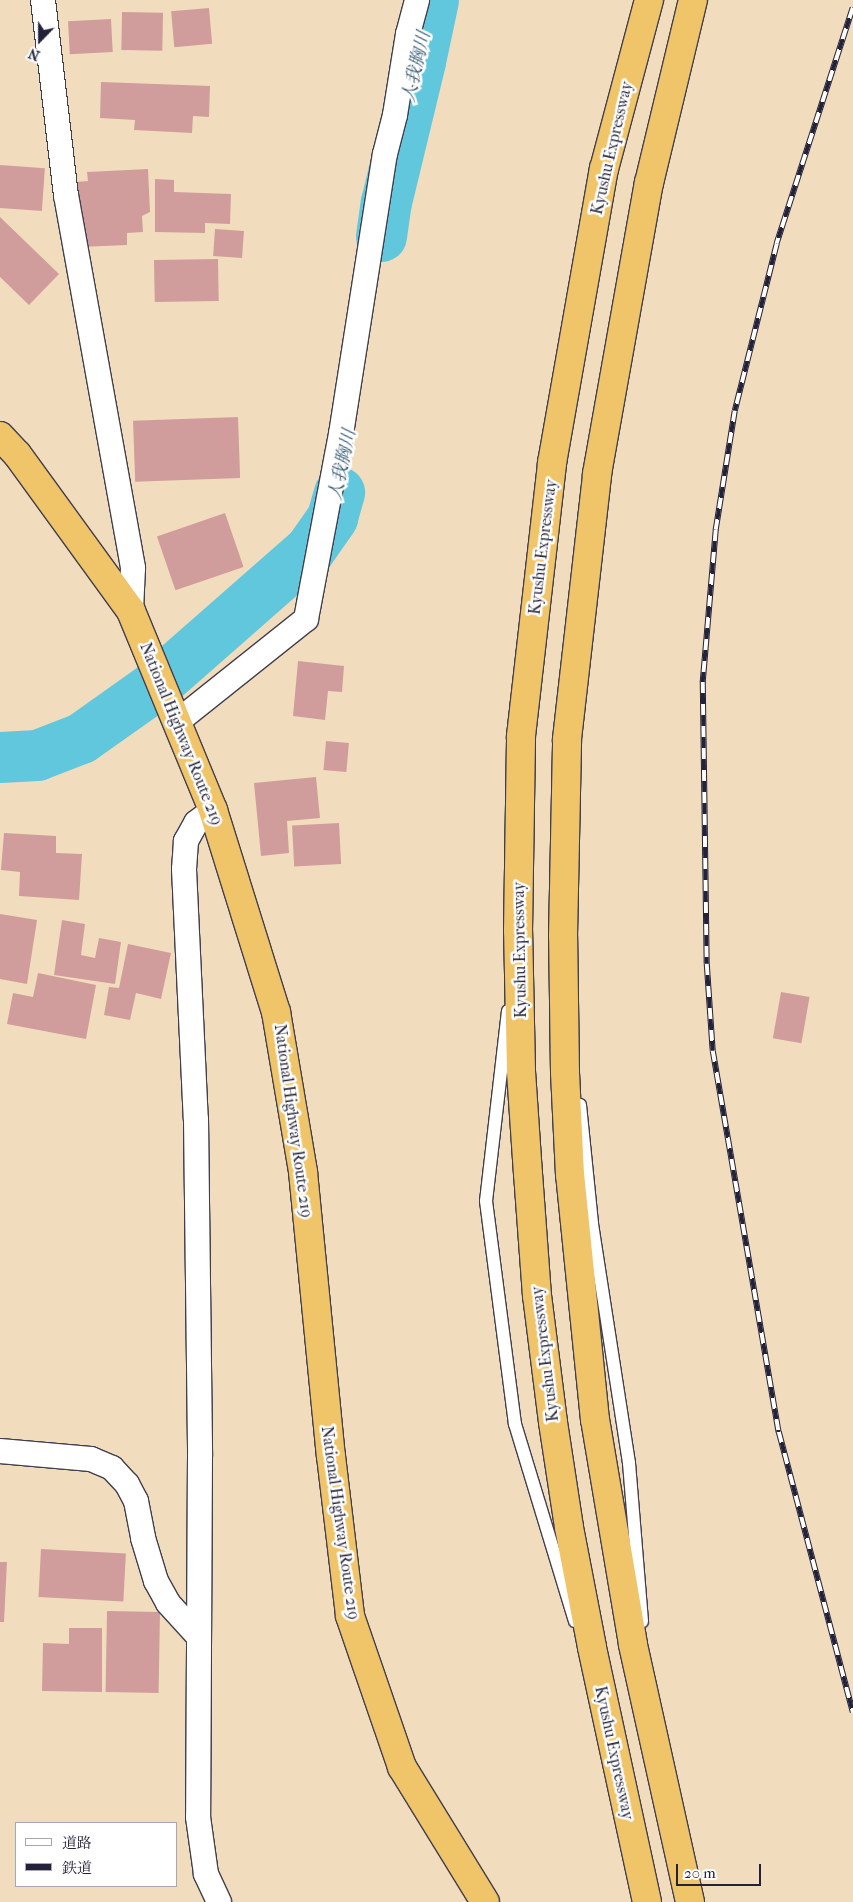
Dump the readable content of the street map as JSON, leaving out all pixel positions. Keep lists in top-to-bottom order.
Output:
{
  "streets": {
    "highway": ["Kyushu Expressway", "National Highway Route 219"]
  },
  "water": ["人我胸川"],
  "legend": ["道路", "鉄道"],
  "scale_bar": "20 m",
  "north": "bottom"
}
